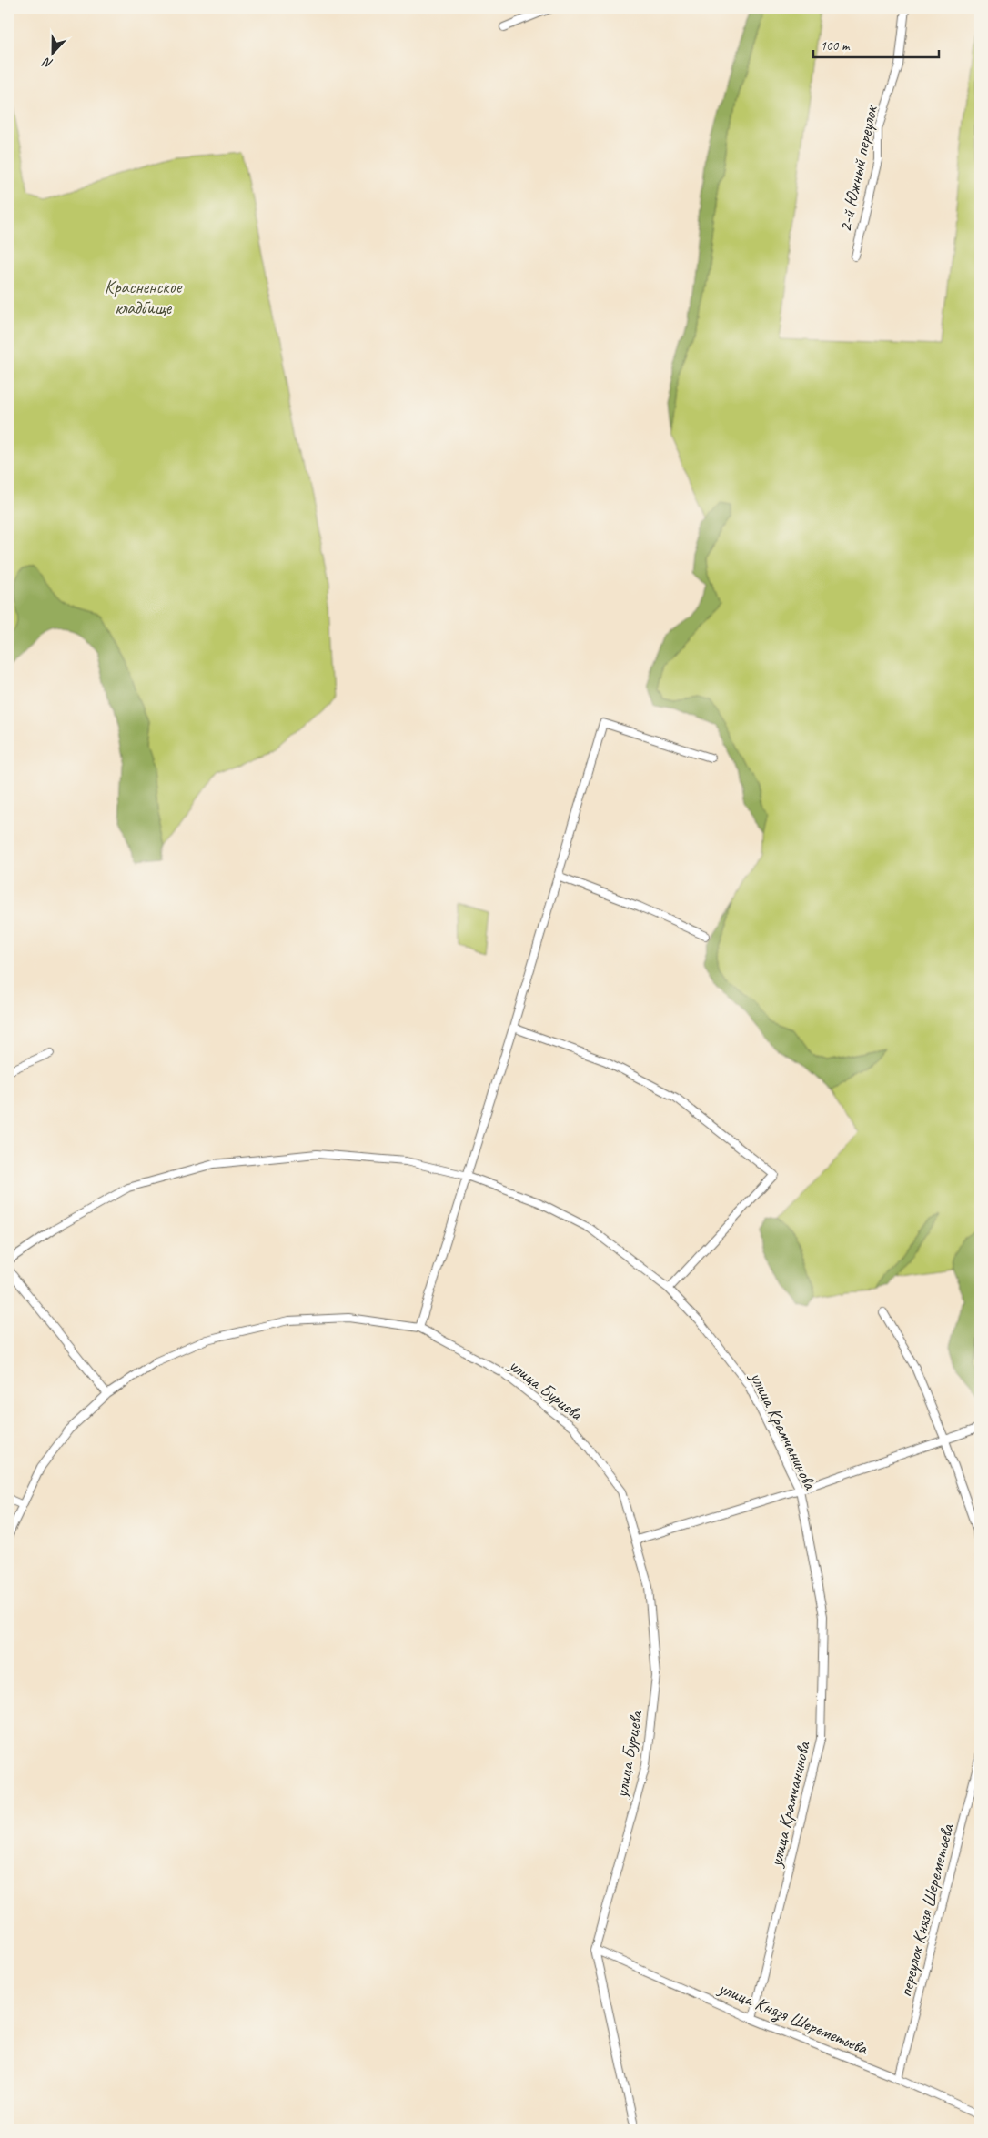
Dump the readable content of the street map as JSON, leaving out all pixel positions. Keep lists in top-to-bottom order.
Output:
{
  "streets": {
    "street": [
      "2-й Южный переулок",
      "улица Бурцева",
      "улица Крамчанинова",
      "переулок Князя Шереметьева",
      "улица Князя Шереметьева"
    ]
  },
  "crossings": [
    ["улица Бурцева", "улица Князя Шереметьева"],
    ["улица Крамчанинова", "улица Князя Шереметьева"],
    ["переулок Князя Шереметьева", "улица Князя Шереметьева"]
  ],
  "parks": ["Красненское кладбище"],
  "scale_bar": "100 m",
  "north": "bottom"
}
